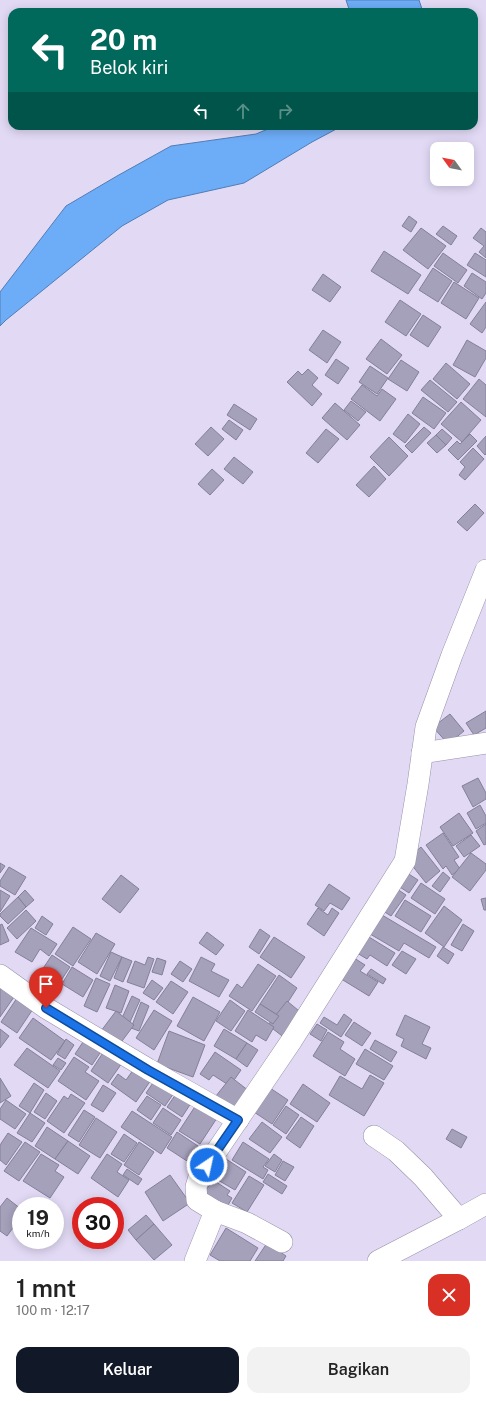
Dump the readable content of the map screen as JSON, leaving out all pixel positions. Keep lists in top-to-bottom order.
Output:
{
  "north": "top left",
  "page": {
    "turn": ["20 m", "Belok kiri"],
    "speed": "19 km/h",
    "limit": "30",
    "heading": ["1 mnt", "100 m · 12:17"],
    "buttons": ["Keluar", "Bagikan"]
  }
}
